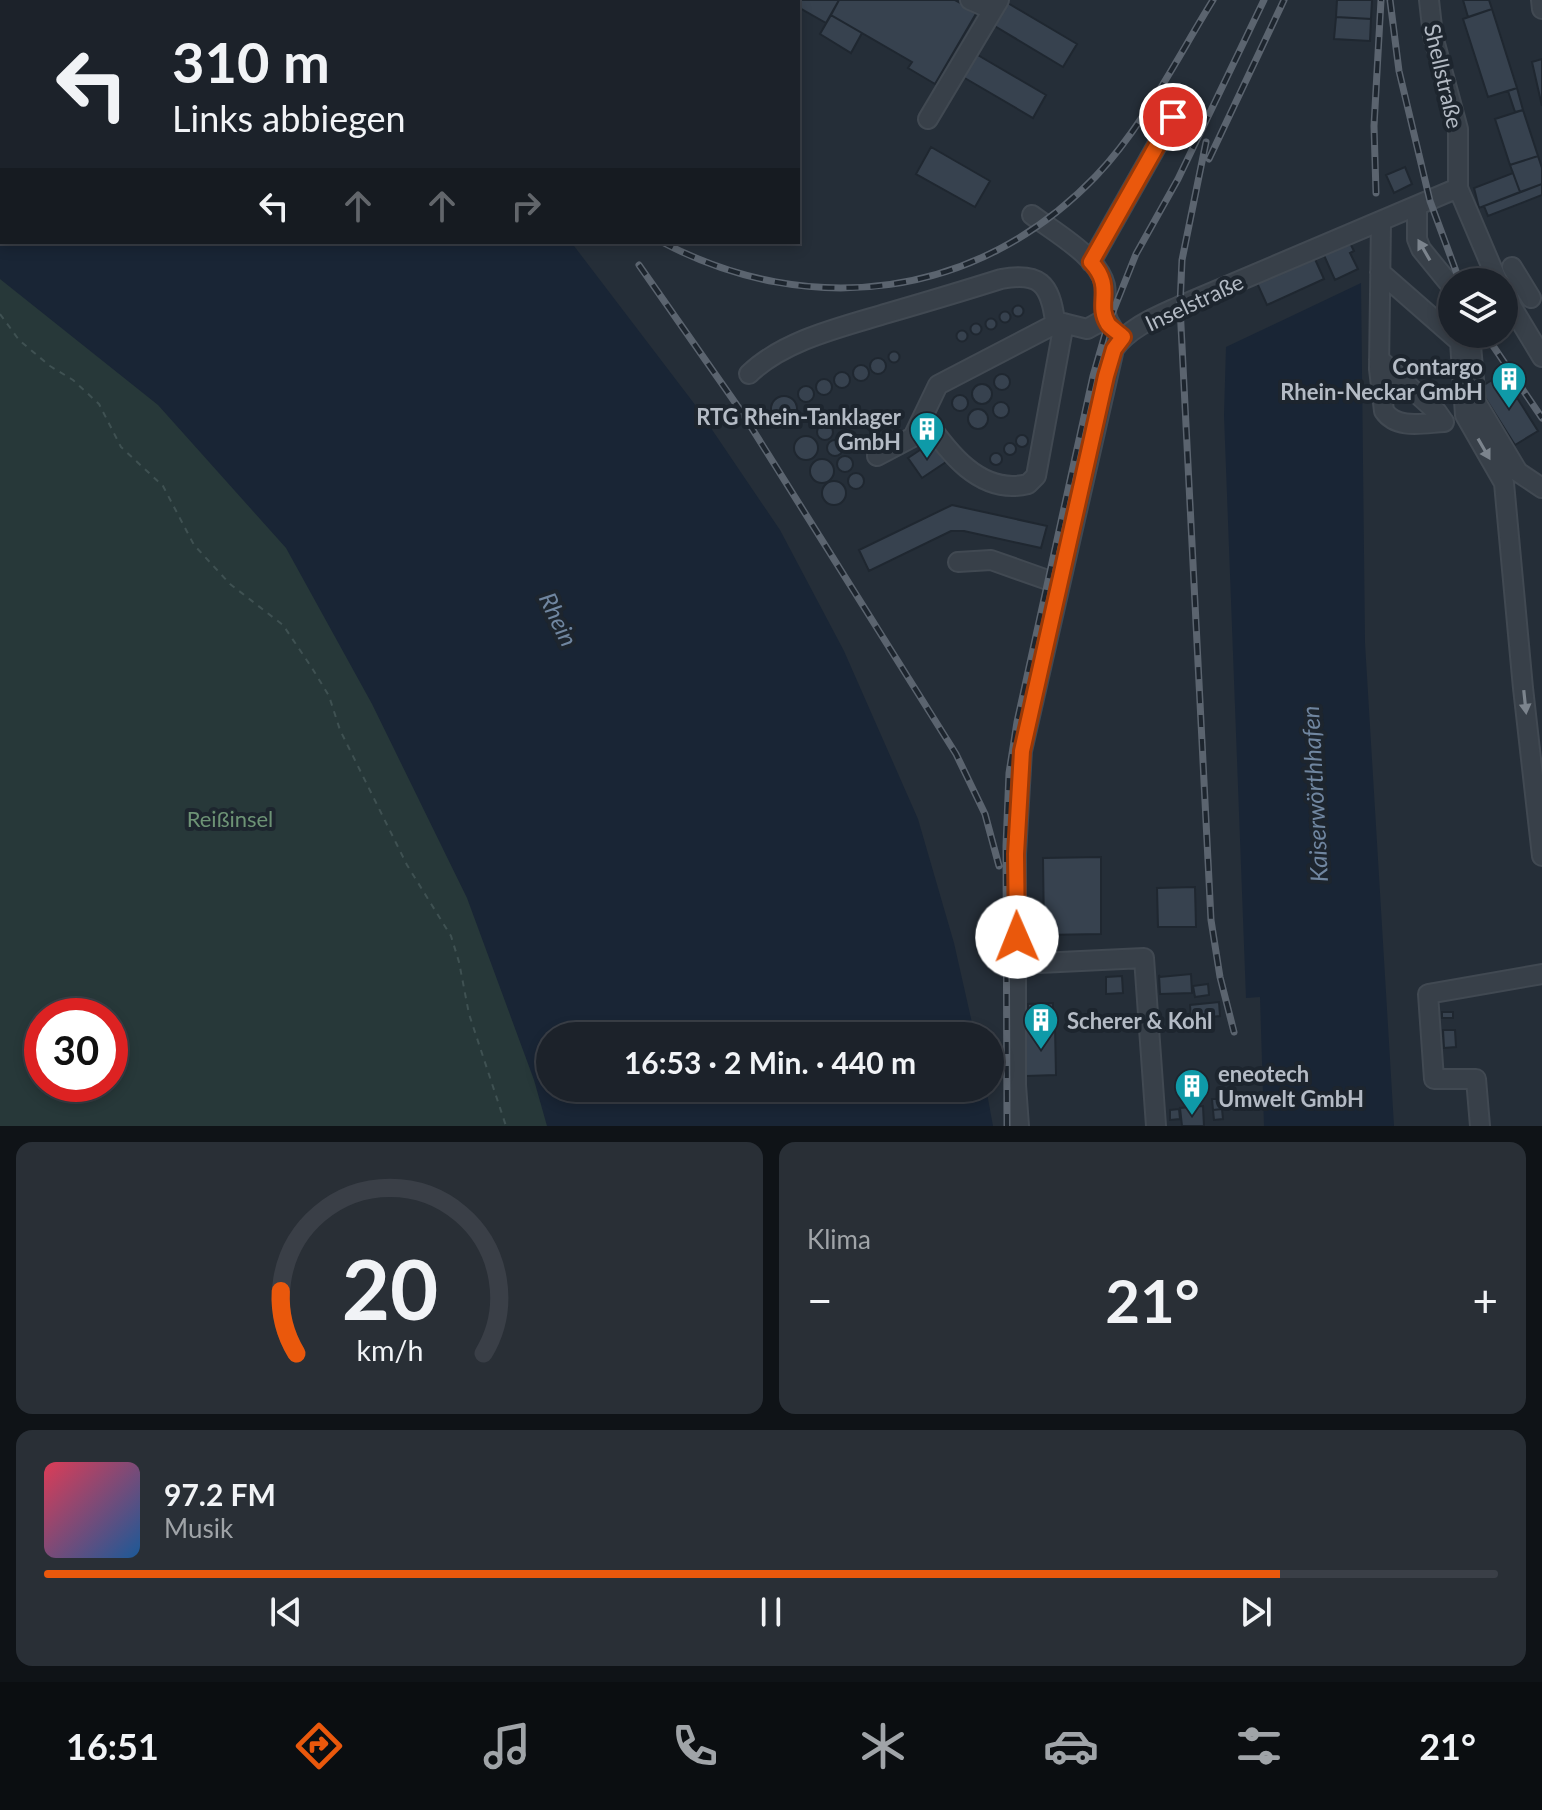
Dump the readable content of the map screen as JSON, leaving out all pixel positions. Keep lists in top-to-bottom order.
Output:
{
  "streets": {
    "street": ["Shellstraße", "Inselstraße"]
  },
  "crossings": [
    ["Shellstraße", "Inselstraße"]
  ],
  "water": ["Rhein", "Kaiserwörthhafen"],
  "parks": ["Reißinsel"],
  "places": {
    "building": [
      "Contargo Rhein-Neckar GmbH",
      "RTG Rhein-Tanklager GmbH",
      "Scherer & Kohl",
      "eneotech Umwelt GmbH"
    ]
  },
  "page": {
    "turn": ["310 m", "Links abbiegen"],
    "limit": "30",
    "trip": "16:53 · 2 Min. · 440 m",
    "tile": "Klima",
    "heat": ["−", "21°", "+"],
    "song": ["97.2 FM", "Musik"],
    "tabs": ["16:51", "21°"],
    "gauge": ["20", "km/h"]
  }
}
